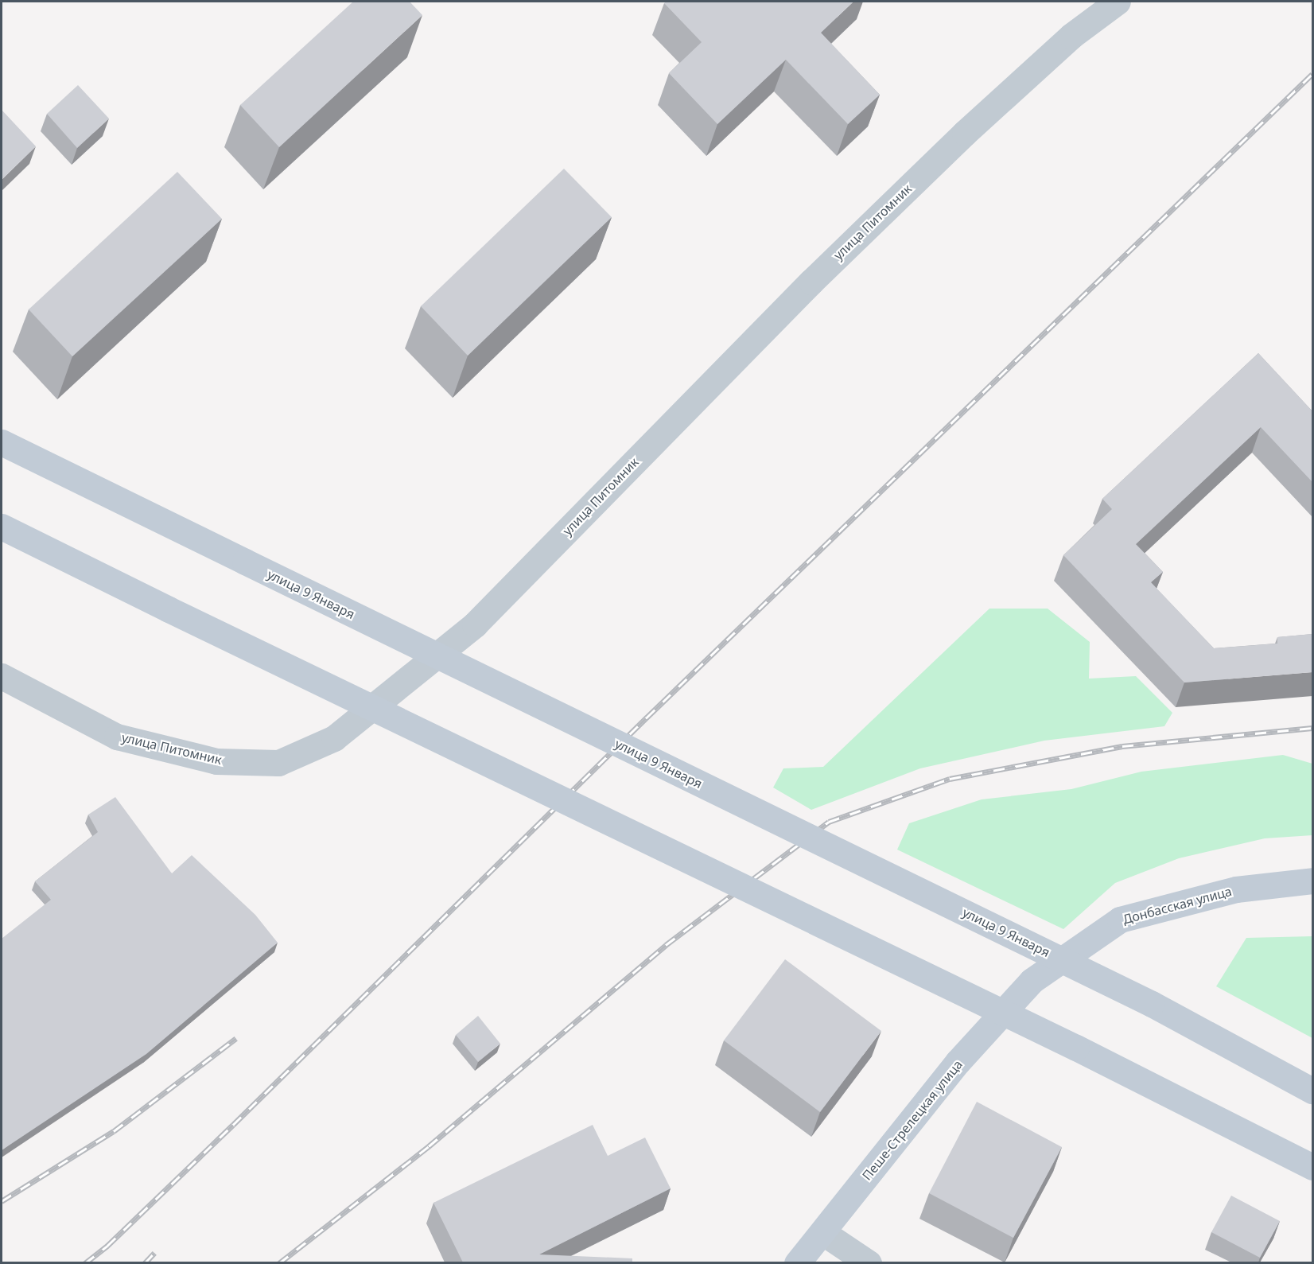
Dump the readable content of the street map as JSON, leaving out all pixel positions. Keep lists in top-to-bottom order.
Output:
{
  "streets": {
    "main road": ["улица 9 Января", "Донбасская улица", "Пеше-Стрелецкая улица"],
    "street": ["улица Питомник"]
  },
  "crossings": [
    ["Донбасская улица", "Пеше-Стрелецкая улица"]
  ]
}
